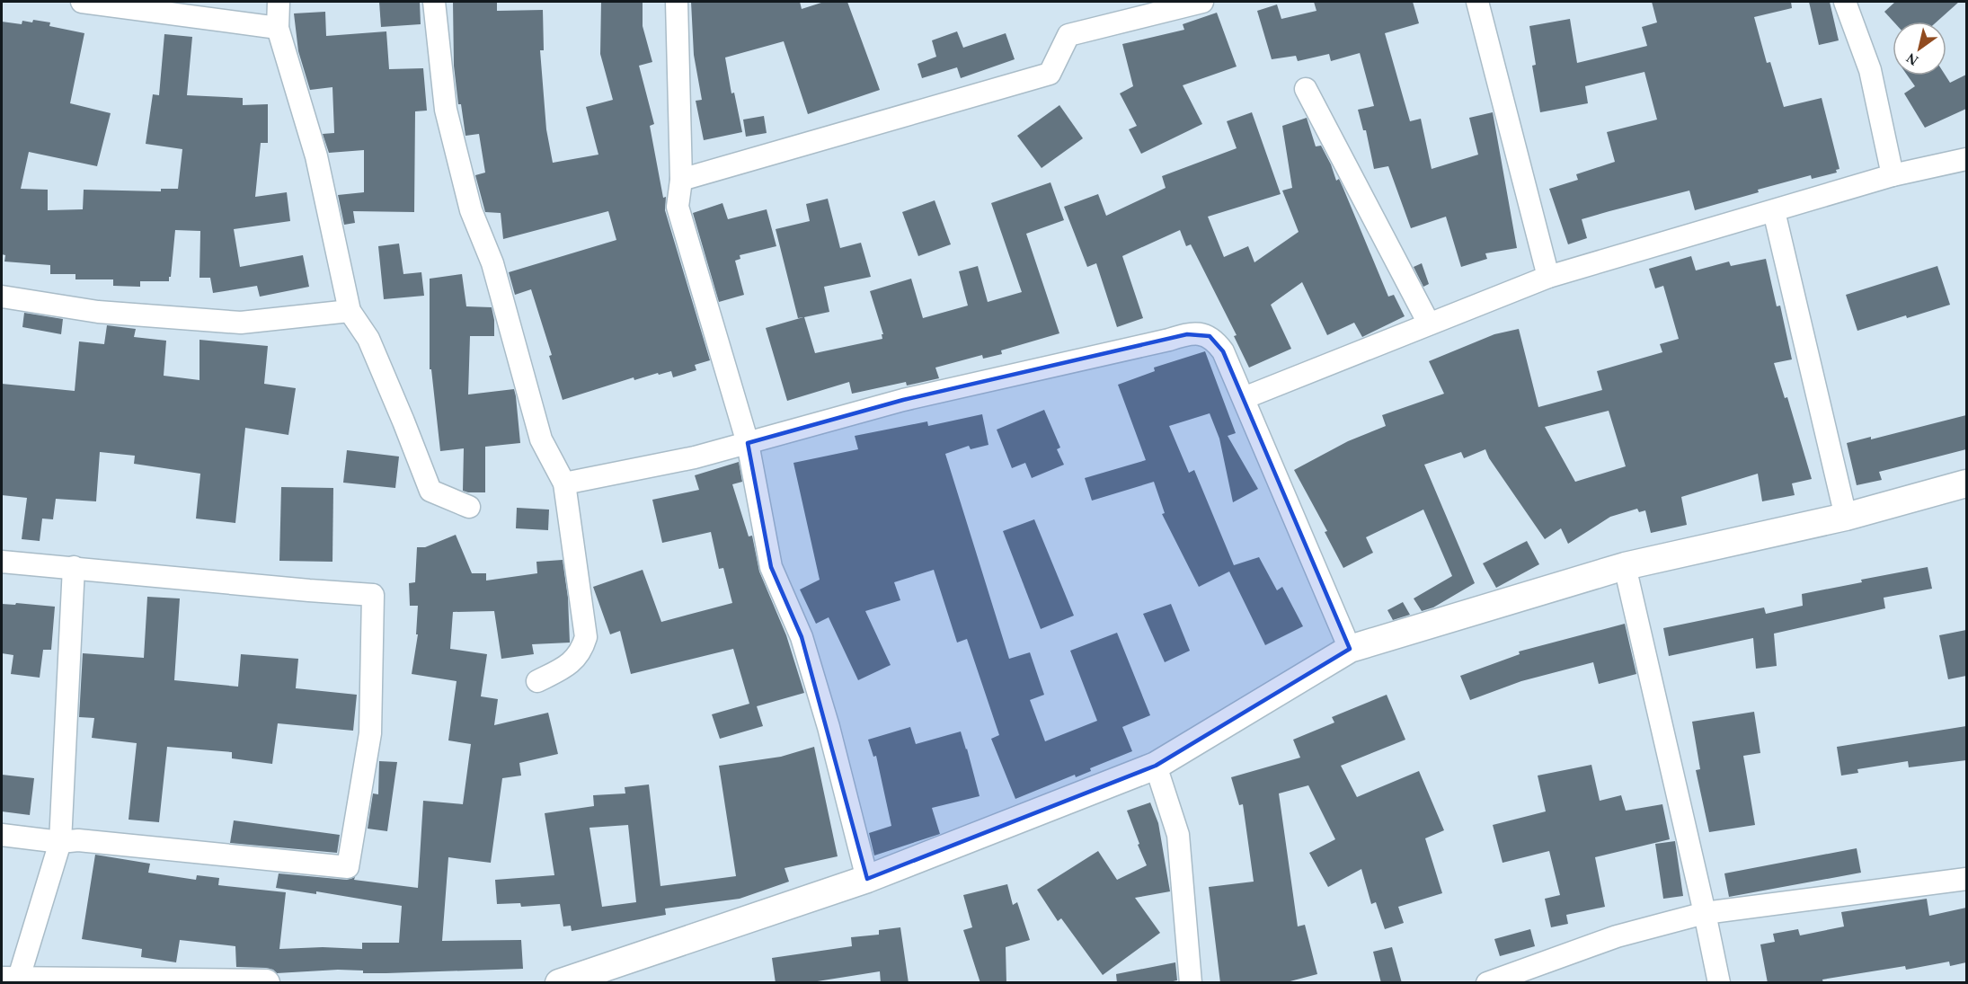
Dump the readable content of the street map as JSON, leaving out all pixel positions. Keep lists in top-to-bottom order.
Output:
{
  "north": "bottom left"
}
